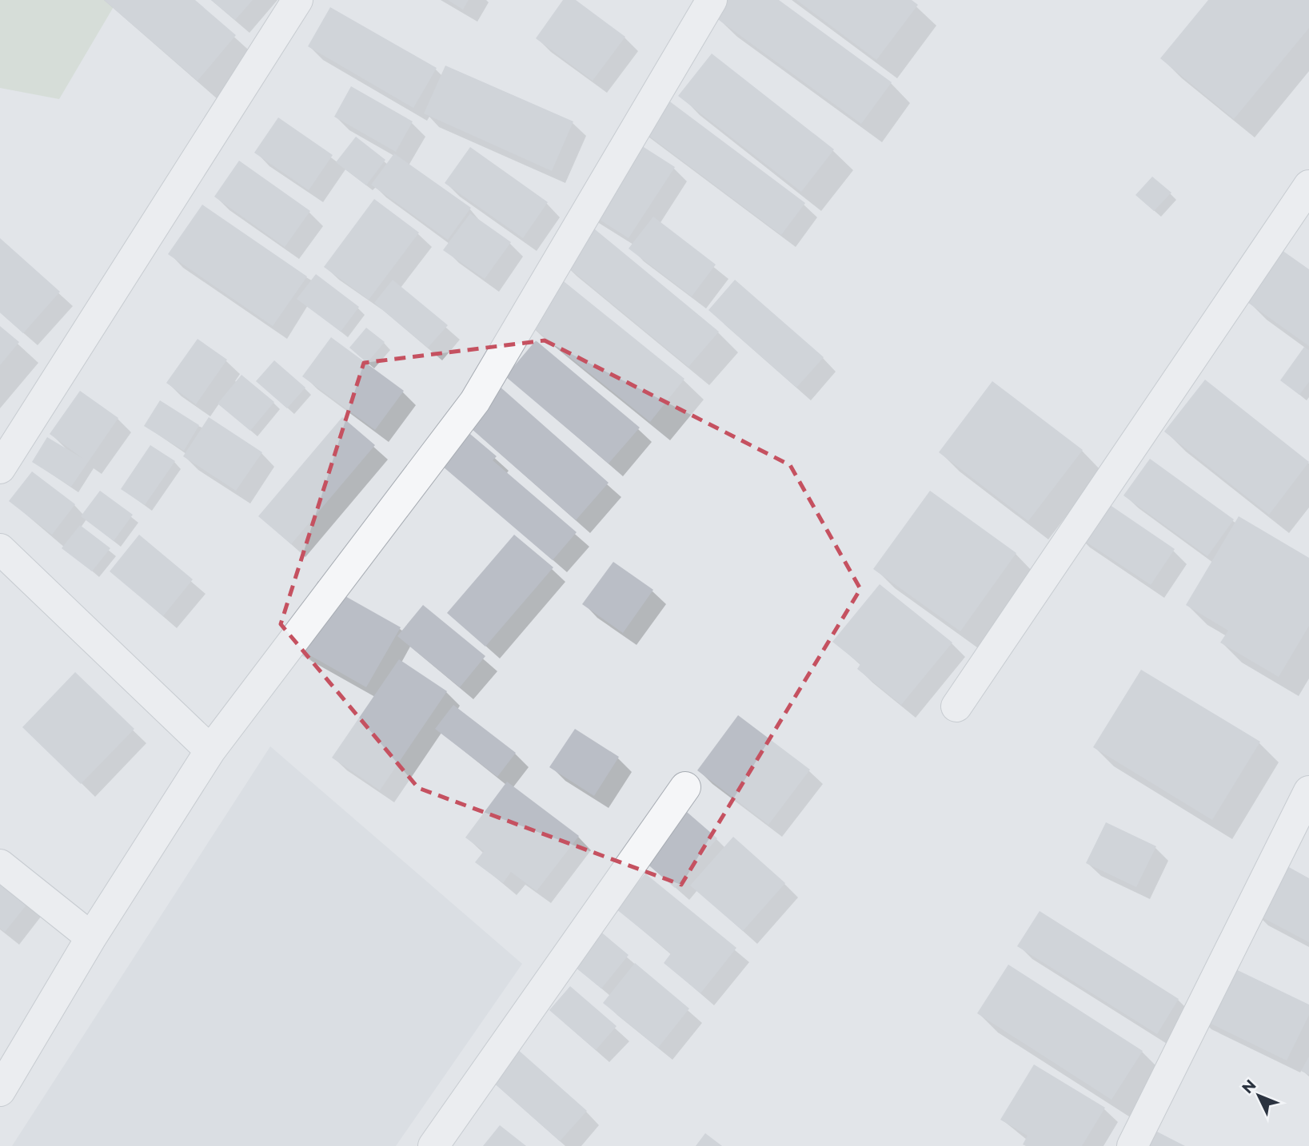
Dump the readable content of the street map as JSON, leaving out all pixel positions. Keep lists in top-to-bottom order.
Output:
{
  "north": "top left"
}
